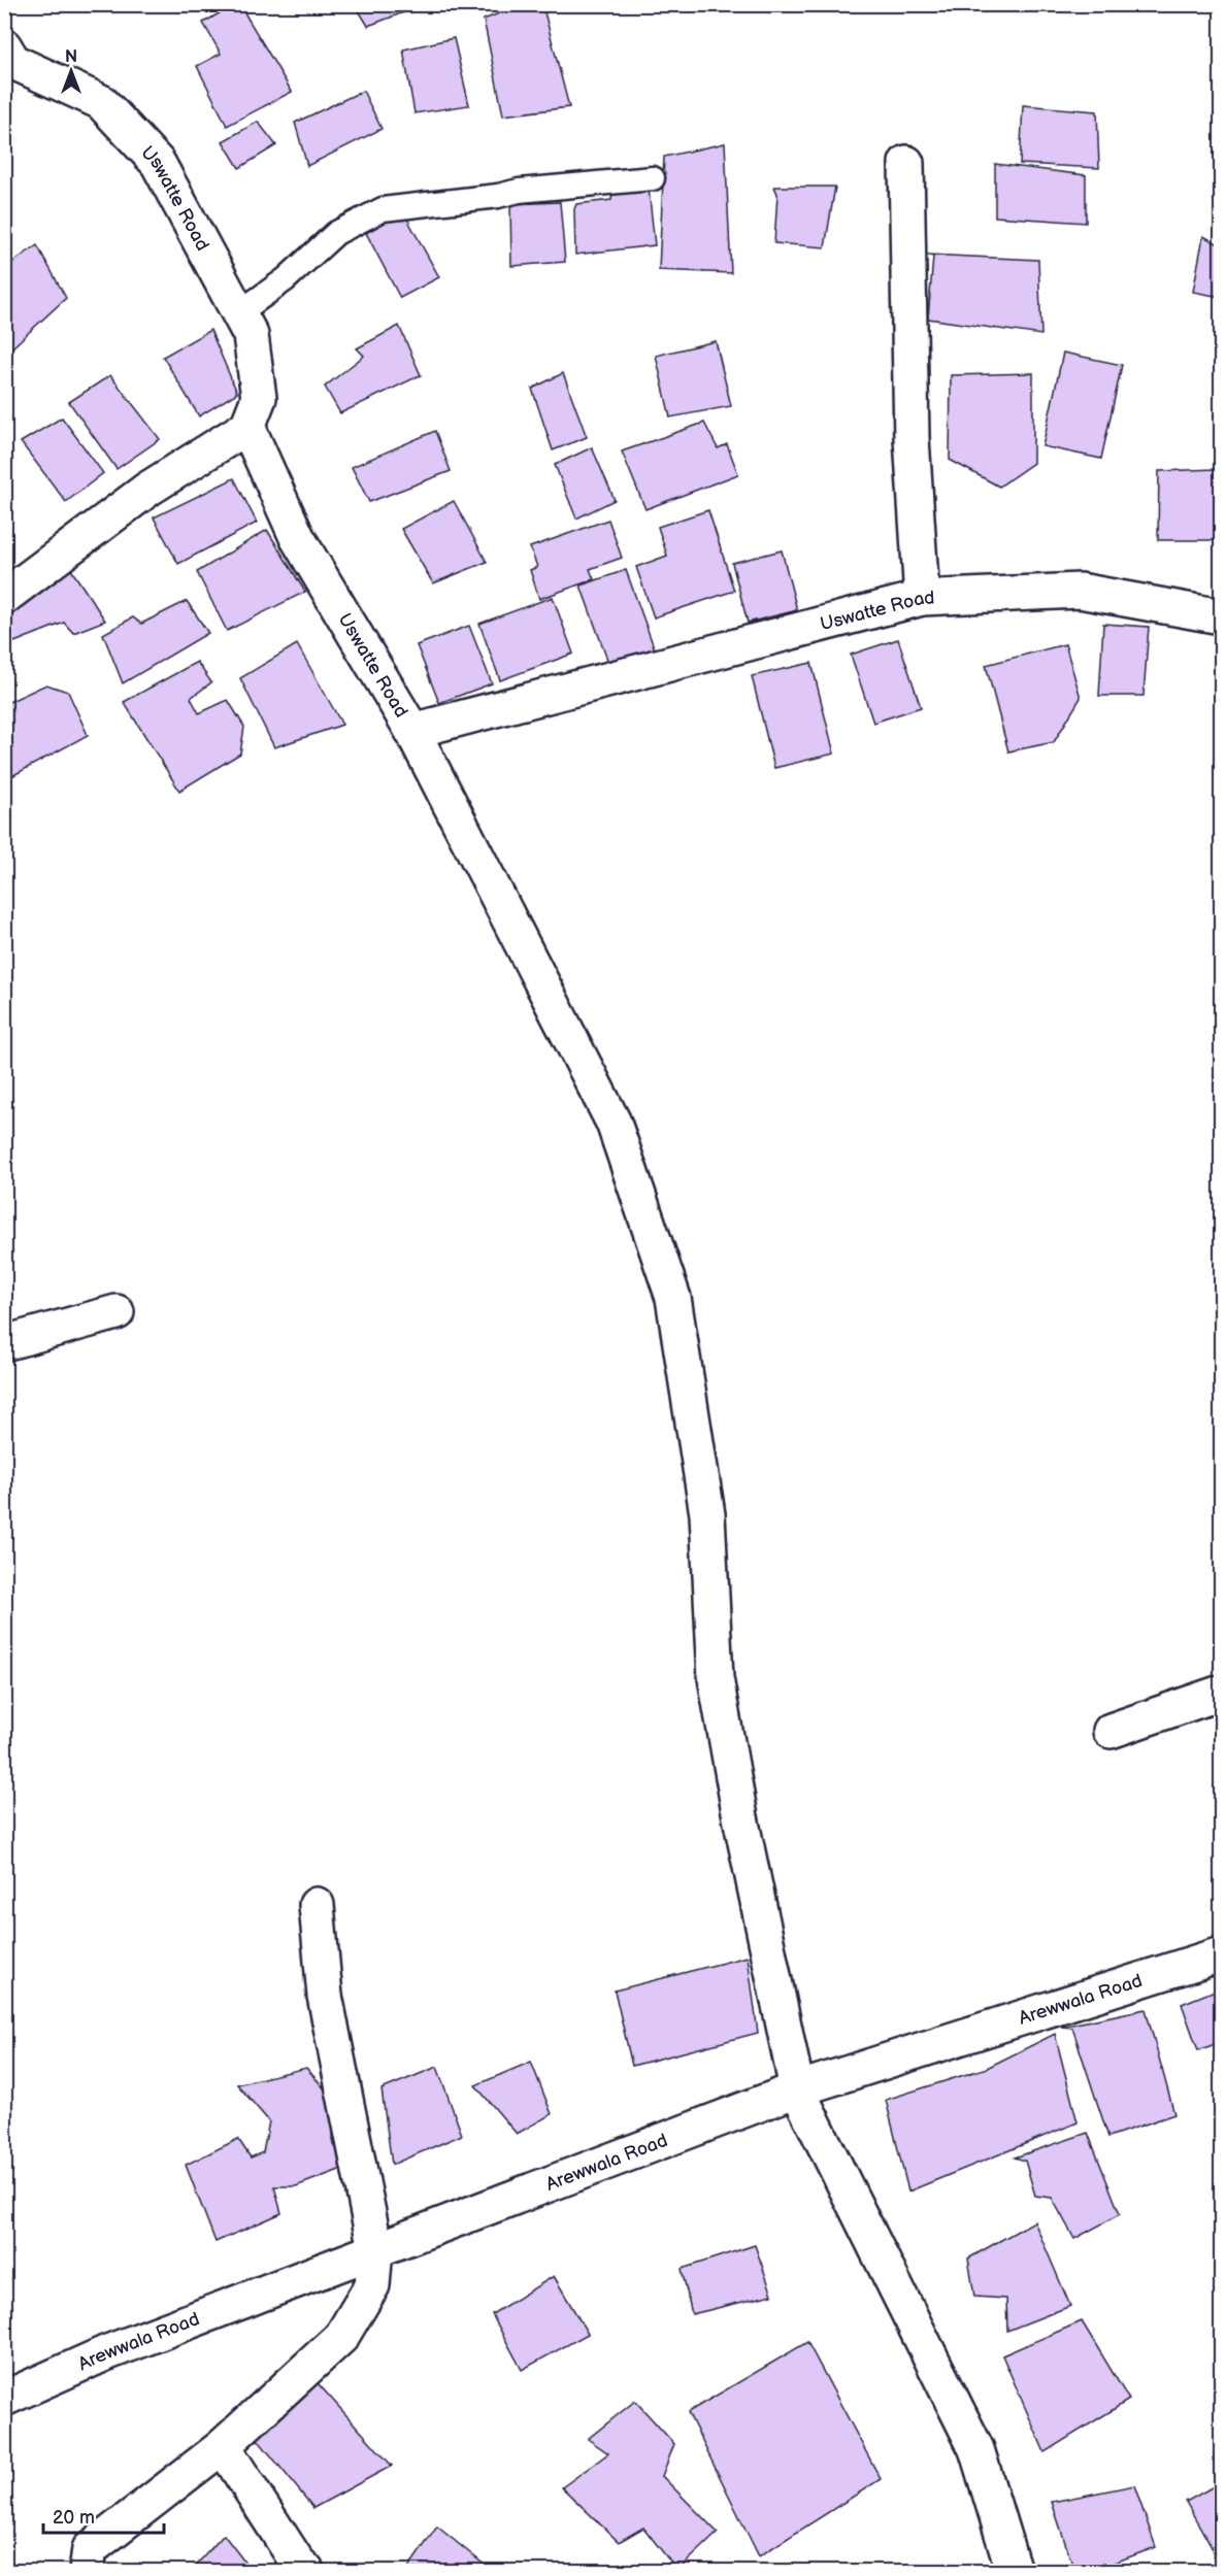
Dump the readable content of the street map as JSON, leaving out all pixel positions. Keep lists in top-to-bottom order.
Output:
{
  "streets": {
    "street": ["Uswatte Road", "Arewwala Road"]
  },
  "scale_bar": "20 m",
  "north": "top"
}
